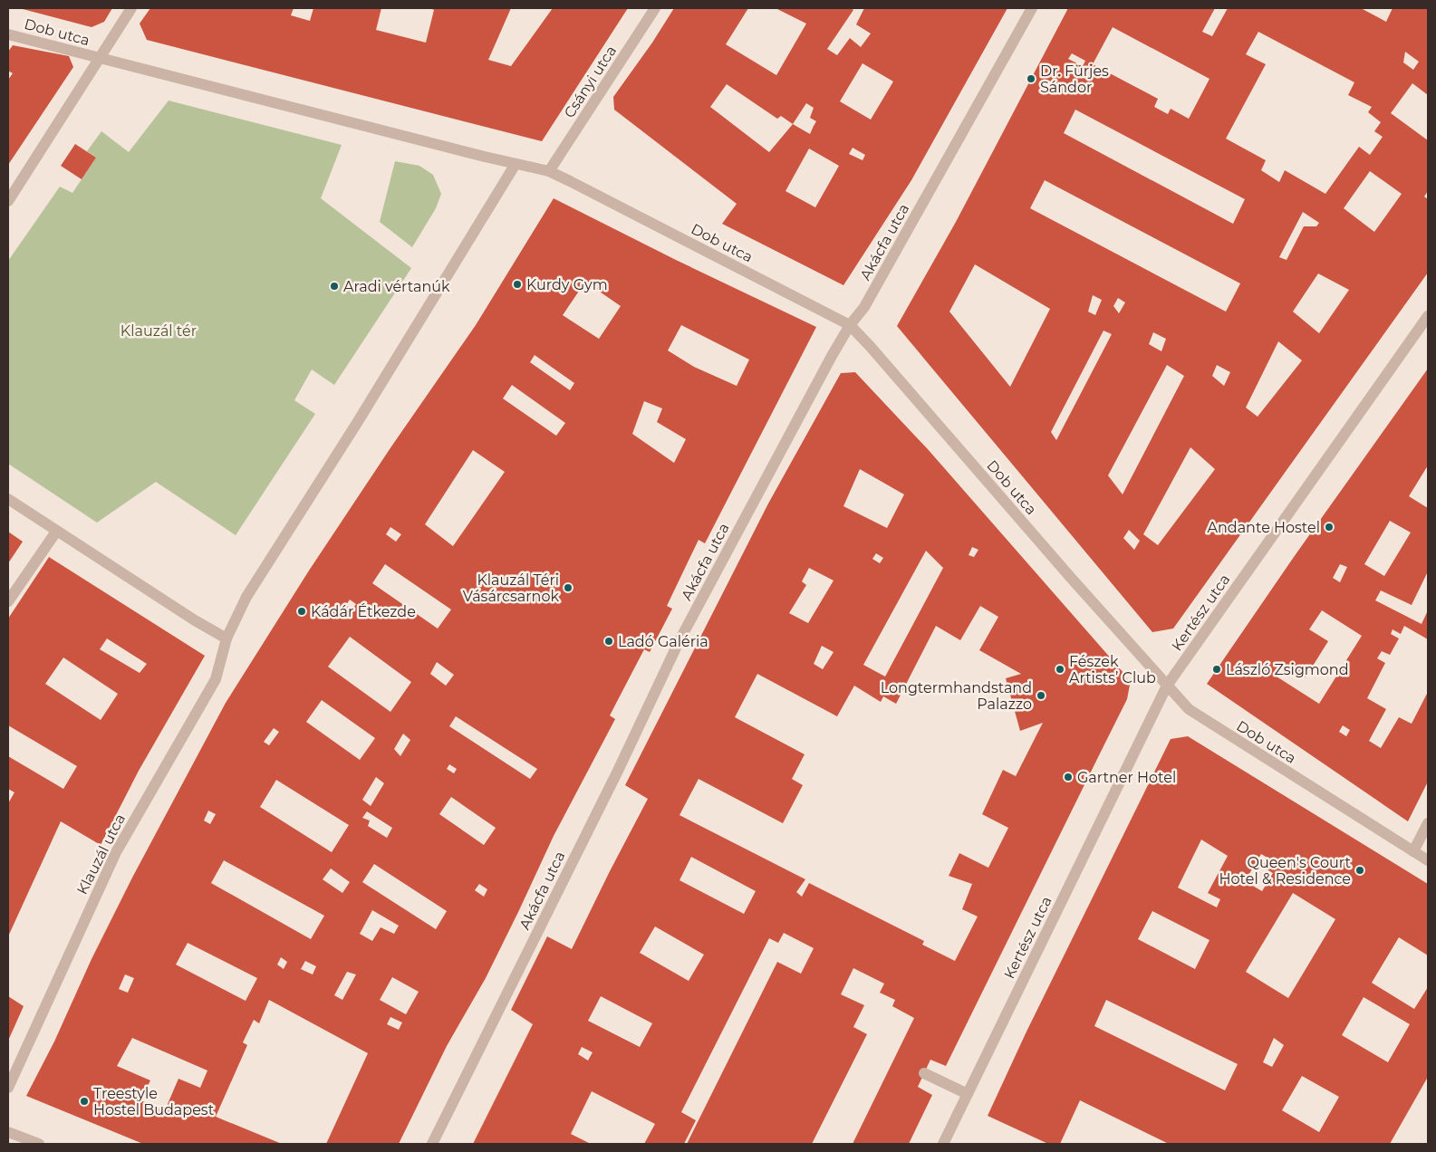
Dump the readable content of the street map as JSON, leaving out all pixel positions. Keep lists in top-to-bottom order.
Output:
{
  "streets": {
    "street": [
      "Dob utca",
      "Csányi utca",
      "Akácfa utca",
      "Kertész utca",
      "Klauzál utca"
    ]
  },
  "crossings": [
    ["Dob utca", "Csányi utca"],
    ["Dob utca", "Akácfa utca"],
    ["Dob utca", "Kertész utca"]
  ],
  "parks": ["Klauzál tér"],
  "places": [
    "Dr. Fürjes Sándor",
    "Kurdy Gym",
    "Aradi vértanúk",
    "Andante Hostel",
    "Klauzál Téri Vásárcsarnok",
    "Kádár Étkezde",
    "Ladó Galéria",
    "Fészek Artists’ Club",
    "László Zsigmond",
    "Longtermhandstand Palazzo",
    "Gartner Hotel",
    "Queen's Court Hotel & Residence",
    "Treestyle Hostel Budapest"
  ]
}
